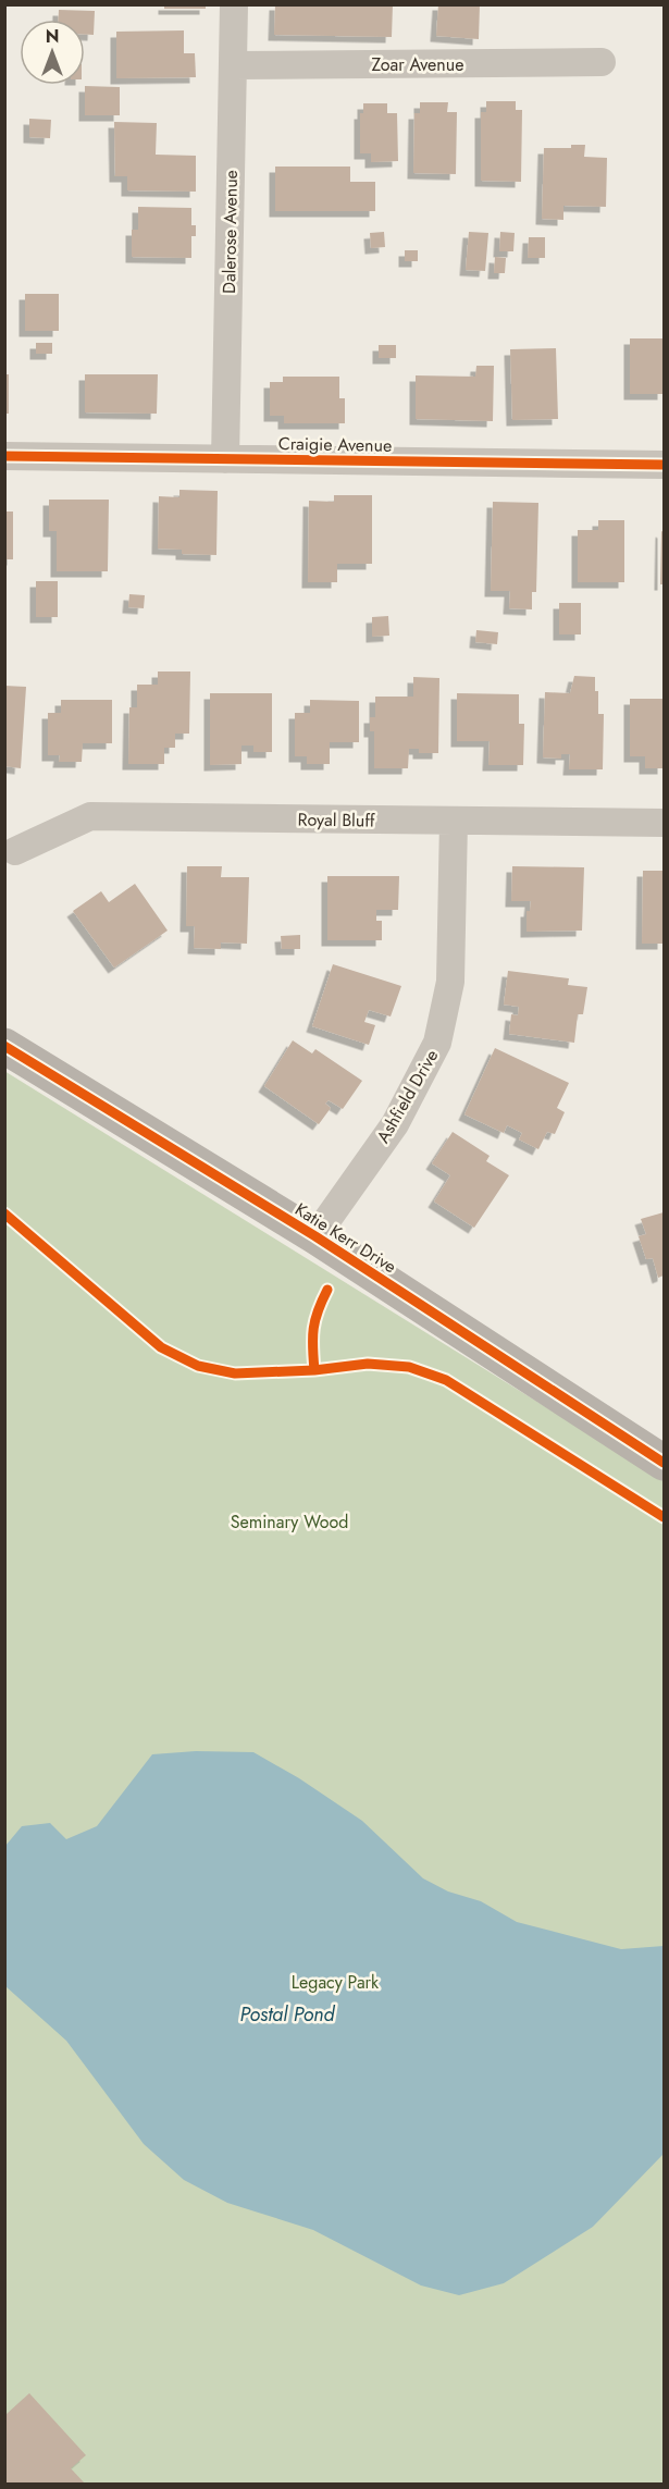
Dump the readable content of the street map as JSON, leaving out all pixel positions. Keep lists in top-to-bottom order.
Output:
{
  "streets": {
    "street": [
      "Zoar Avenue",
      "Dalerose Avenue",
      "Craigie Avenue",
      "Royal Bluff",
      "Ashfield Drive",
      "Katie Kerr Drive"
    ]
  },
  "crossings": [
    ["Zoar Avenue", "Dalerose Avenue"],
    ["Dalerose Avenue", "Craigie Avenue"],
    ["Royal Bluff", "Ashfield Drive"],
    ["Ashfield Drive", "Katie Kerr Drive"]
  ],
  "water": ["Postal Pond"],
  "parks": ["Seminary Wood", "Legacy Park"],
  "north": "top"
}
